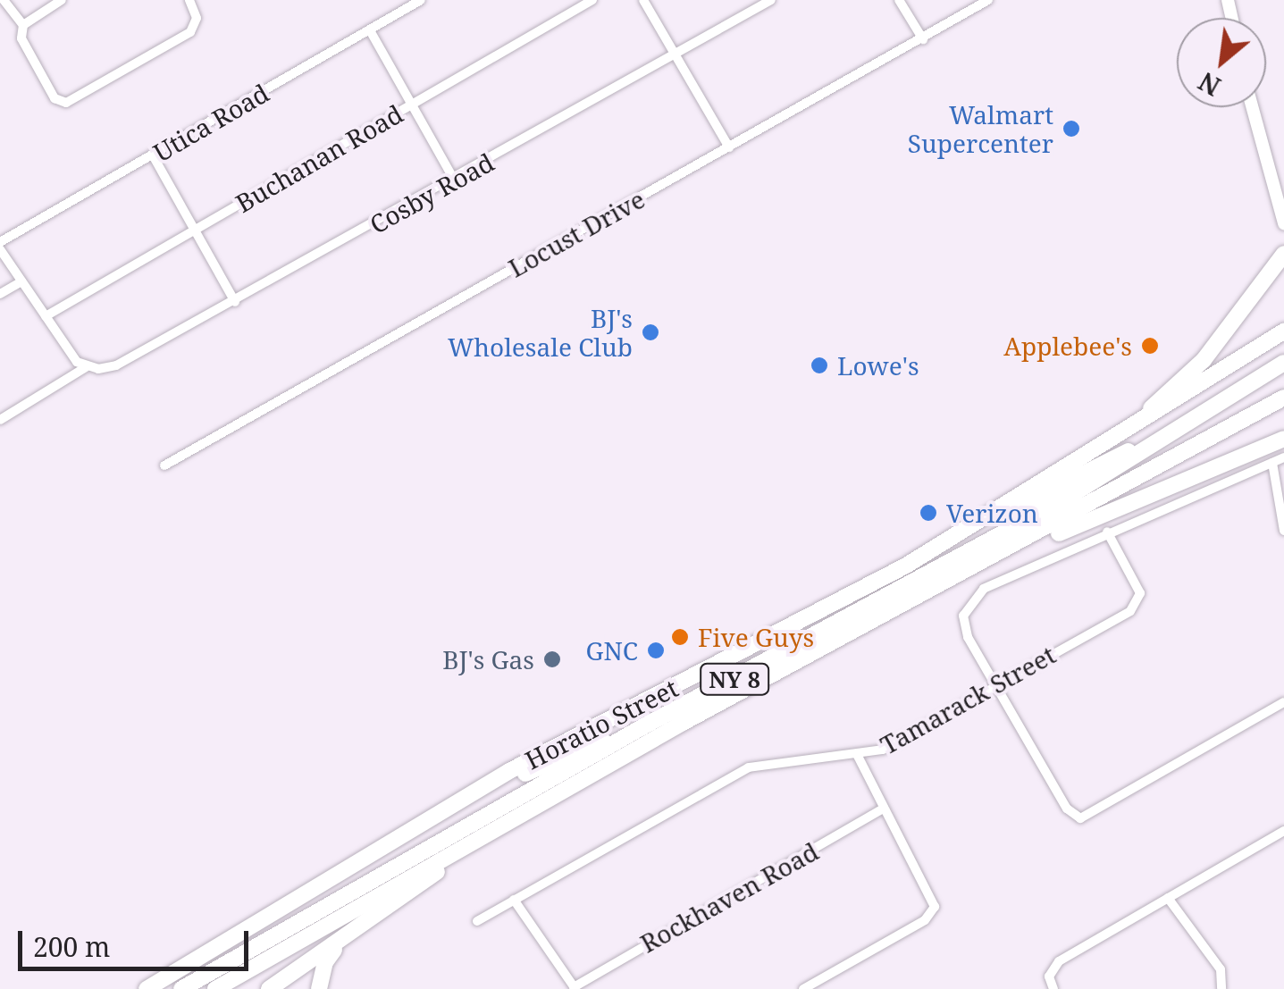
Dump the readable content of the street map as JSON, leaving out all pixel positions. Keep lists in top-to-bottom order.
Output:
{
  "streets": {
    "highway": ["NY 8", "Horatio Street"],
    "street": [
      "Utica Road",
      "Buchanan Road",
      "Cosby Road",
      "Locust Drive",
      "Tamarack Street",
      "Rockhaven Road"
    ]
  },
  "places": [
    "Walmart Supercenter",
    "BJ's Wholesale Club",
    "Applebee's",
    "Lowe's",
    "Verizon",
    "Five Guys",
    "GNC",
    "BJ's Gas"
  ],
  "scale_bar": "200 m",
  "north": "bottom left"
}
